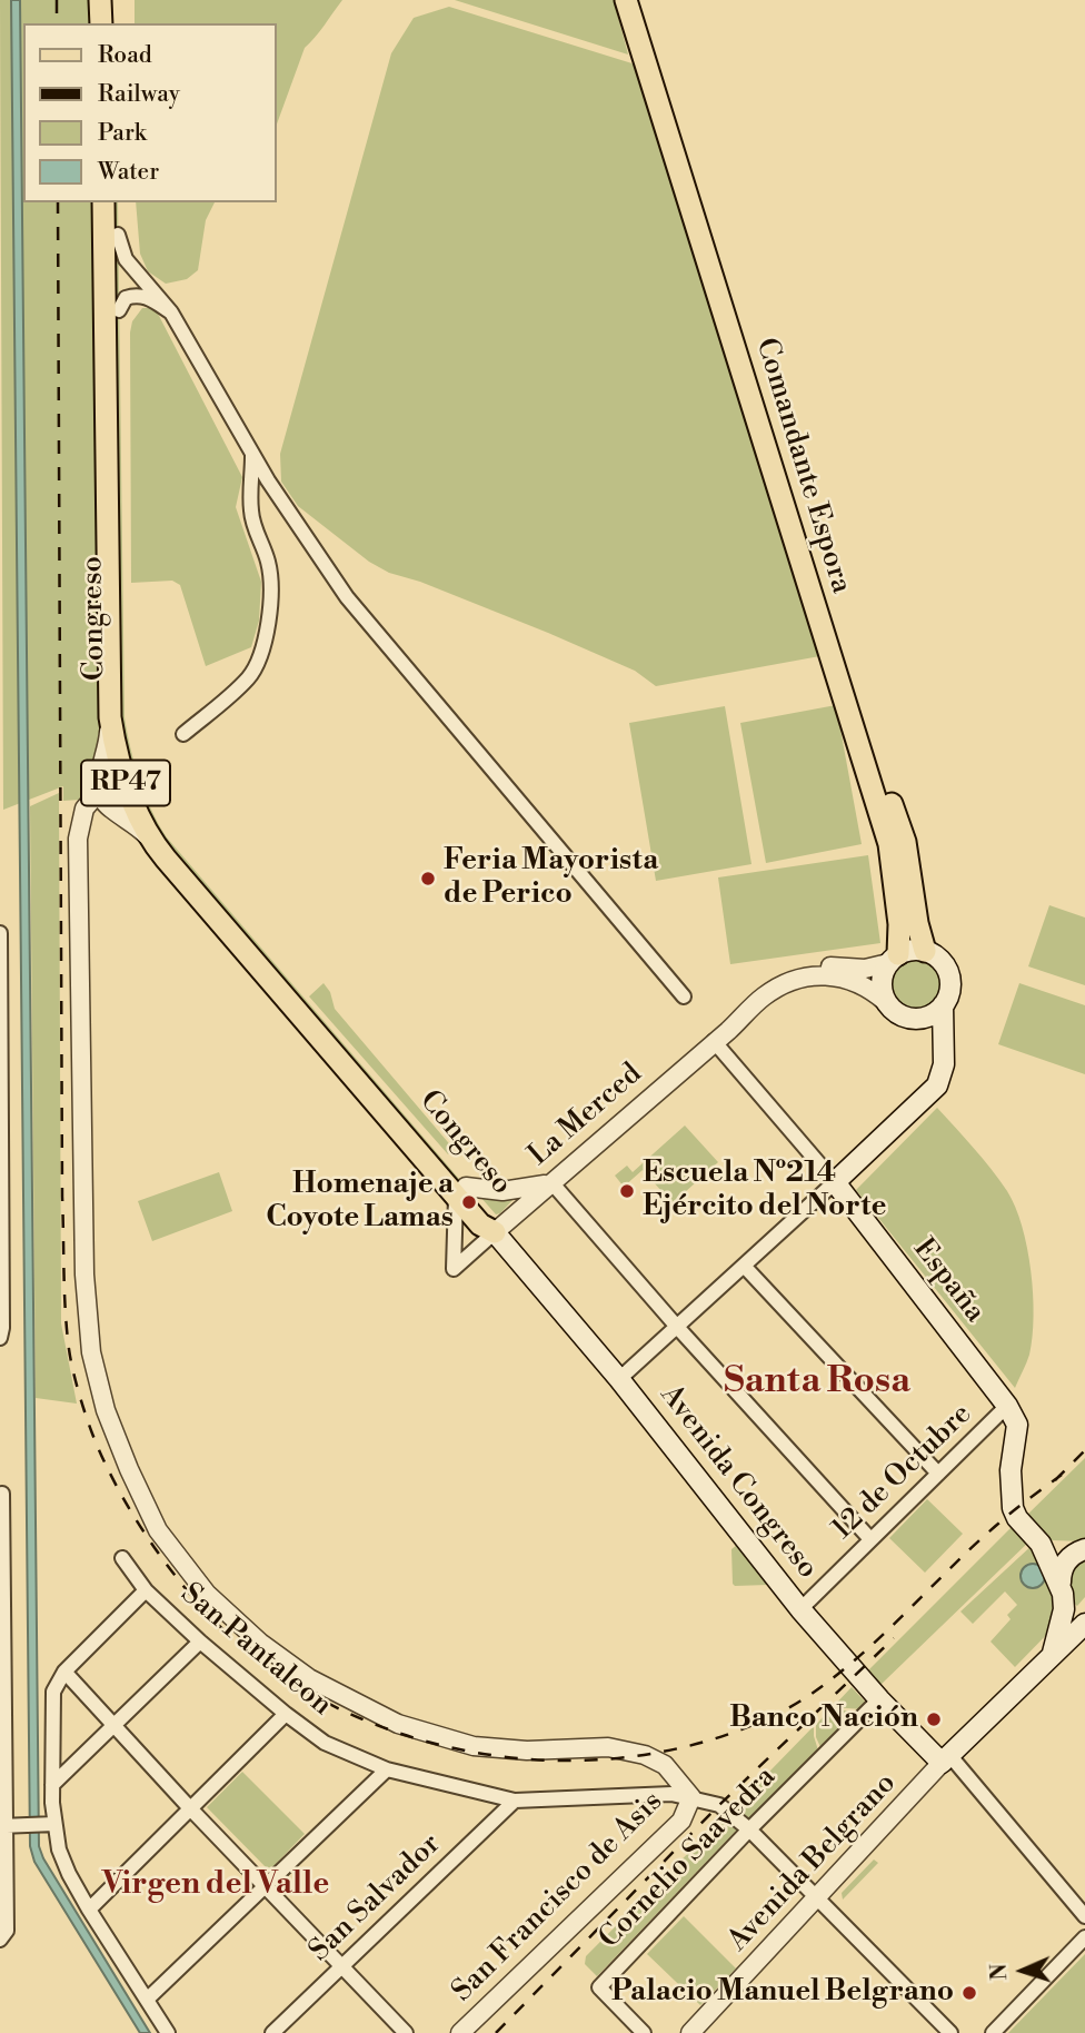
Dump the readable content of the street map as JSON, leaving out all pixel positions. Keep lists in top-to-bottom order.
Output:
{
  "streets": {
    "main road": [
      "Comandante Espora",
      "Congreso",
      "RP47",
      "España",
      "Avenida Congreso"
    ],
    "street": [
      "La Merced",
      "12 de Octubre",
      "San Pantaleon",
      "Cornelio Saavedra",
      "Avenida Belgrano",
      "San Francisco de Asis",
      "San Salvador"
    ]
  },
  "crossings": [
    ["Congreso", "La Merced"],
    ["Congreso", "Avenida Congreso"],
    ["La Merced", "España"],
    ["La Merced", "Avenida Congreso"],
    ["España", "12 de Octubre"],
    ["12 de Octubre", "Avenida Congreso"],
    ["Avenida Congreso", "Cornelio Saavedra"],
    ["Avenida Congreso", "Avenida Belgrano"],
    ["San Pantaleon", "Cornelio Saavedra"],
    ["San Pantaleon", "San Francisco de Asis"],
    ["San Pantaleon", "San Salvador"]
  ],
  "districts": ["Santa Rosa", "Virgen del Valle"],
  "places": [
    "Feria Mayorista de Perico",
    "Escuela Nº214 Ejército del Norte",
    "Homenaje a Coyote Lamas",
    "Banco Nación",
    "Palacio Manuel Belgrano"
  ],
  "legend": [
    "Road",
    "Railway",
    "Park",
    "Water"
  ],
  "north": "left"
}
